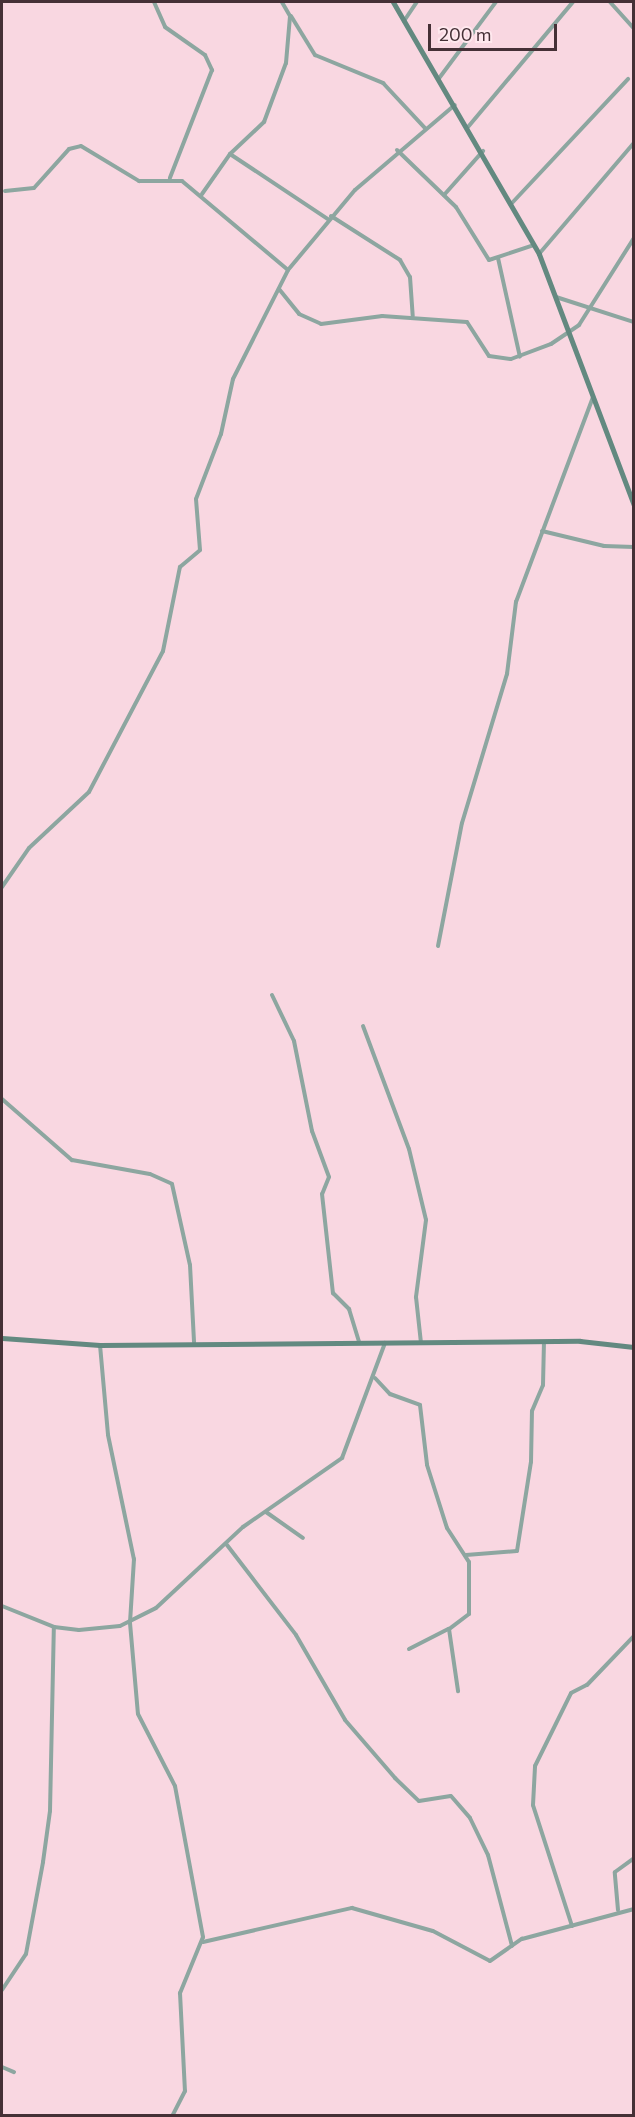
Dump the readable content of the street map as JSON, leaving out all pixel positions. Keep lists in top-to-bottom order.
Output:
{
  "scale_bar": "200 m"
}
